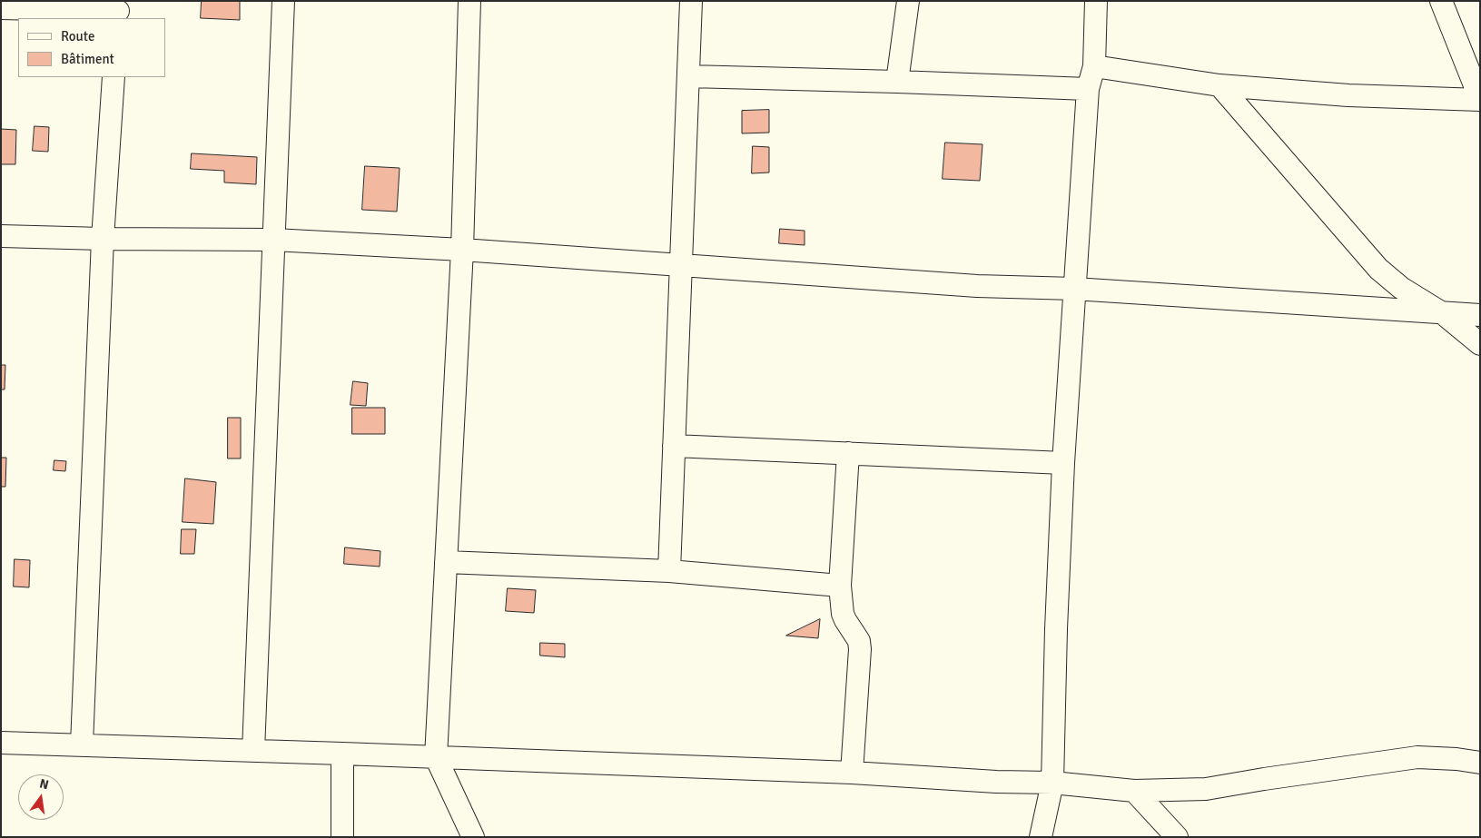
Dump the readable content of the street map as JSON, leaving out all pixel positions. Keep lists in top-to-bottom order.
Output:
{
  "legend": ["Route", "Bâtiment"],
  "north": "top"
}
